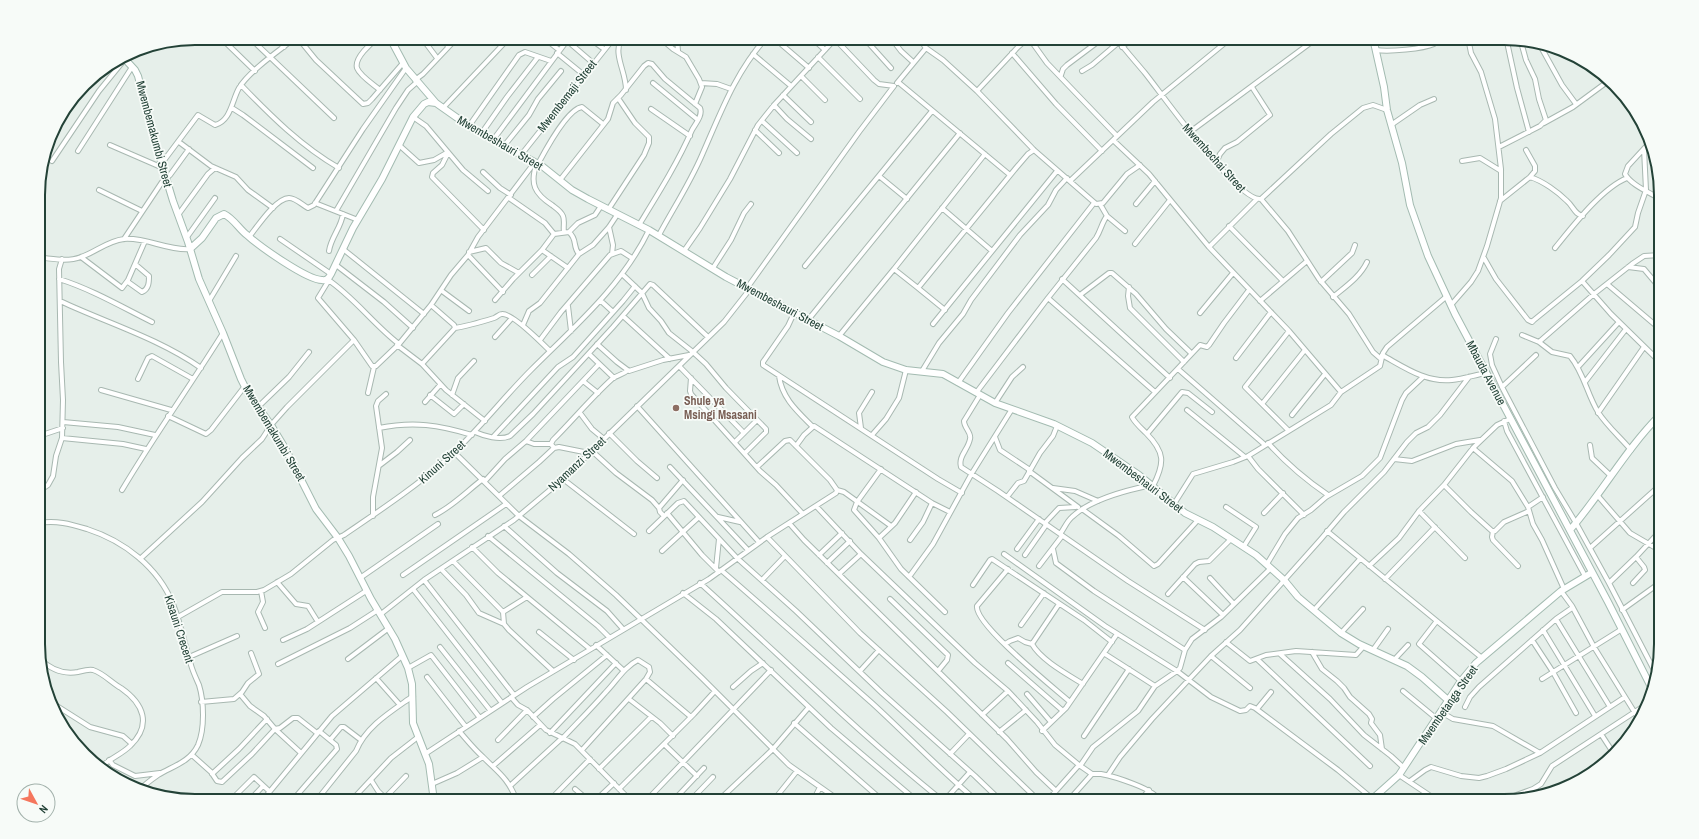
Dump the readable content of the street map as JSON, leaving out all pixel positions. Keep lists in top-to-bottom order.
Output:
{
  "streets": {
    "street": [
      "Mwembemaji Street",
      "Mwembemakumbi Street",
      "Mwembeshauri Street",
      "Mwembechai Street",
      "Mbauda Avenue",
      "Kinuni Street",
      "Nyamanzi Street",
      "Kisauni Crecent",
      "Mwembetanga Street"
    ]
  },
  "crossings": [
    ["Mwembemaji Street", "Mwembeshauri Street"],
    ["Mwembemakumbi Street", "Kinuni Street"],
    ["Mwembemakumbi Street", "Nyamanzi Street"],
    ["Mwembeshauri Street", "Kinuni Street"],
    ["Mwembeshauri Street", "Nyamanzi Street"],
    ["Mwembeshauri Street", "Mwembetanga Street"],
    ["Mwembechai Street", "Mbauda Avenue"],
    ["Mbauda Avenue", "Mwembetanga Street"],
    ["Kinuni Street", "Kisauni Crecent"]
  ],
  "places": ["Shule ya Msingi Msasani"],
  "north": "bottom right"
}
